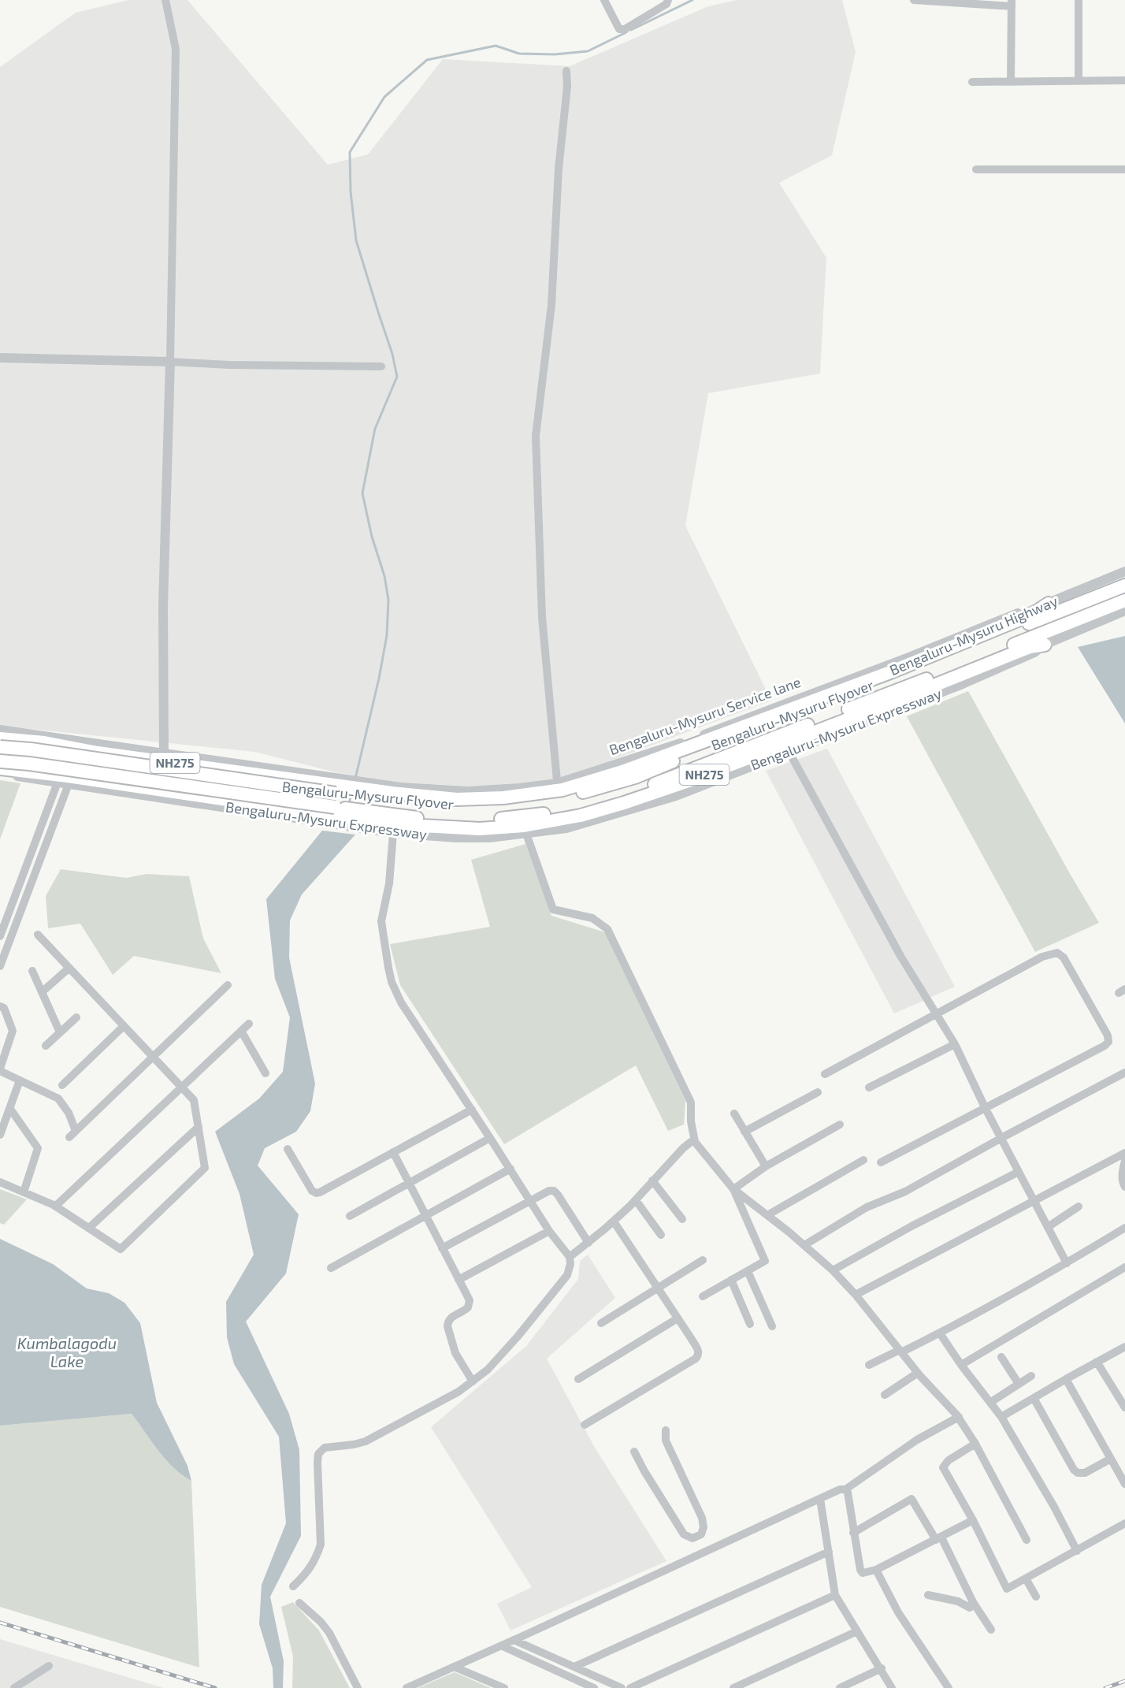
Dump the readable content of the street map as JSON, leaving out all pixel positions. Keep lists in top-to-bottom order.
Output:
{
  "streets": {
    "highway": [
      "Bengaluru-Mysuru Highway",
      "Bengaluru-Mysuru Flyover",
      "Bengaluru-Mysuru Expressway",
      "NH275"
    ]
  },
  "crossings": [
    ["Bengaluru-Mysuru Highway", "NH275"],
    ["Bengaluru-Mysuru Flyover", "Bengaluru-Mysuru Expressway"]
  ],
  "water": ["Kumbalagodu Lake"]
}
